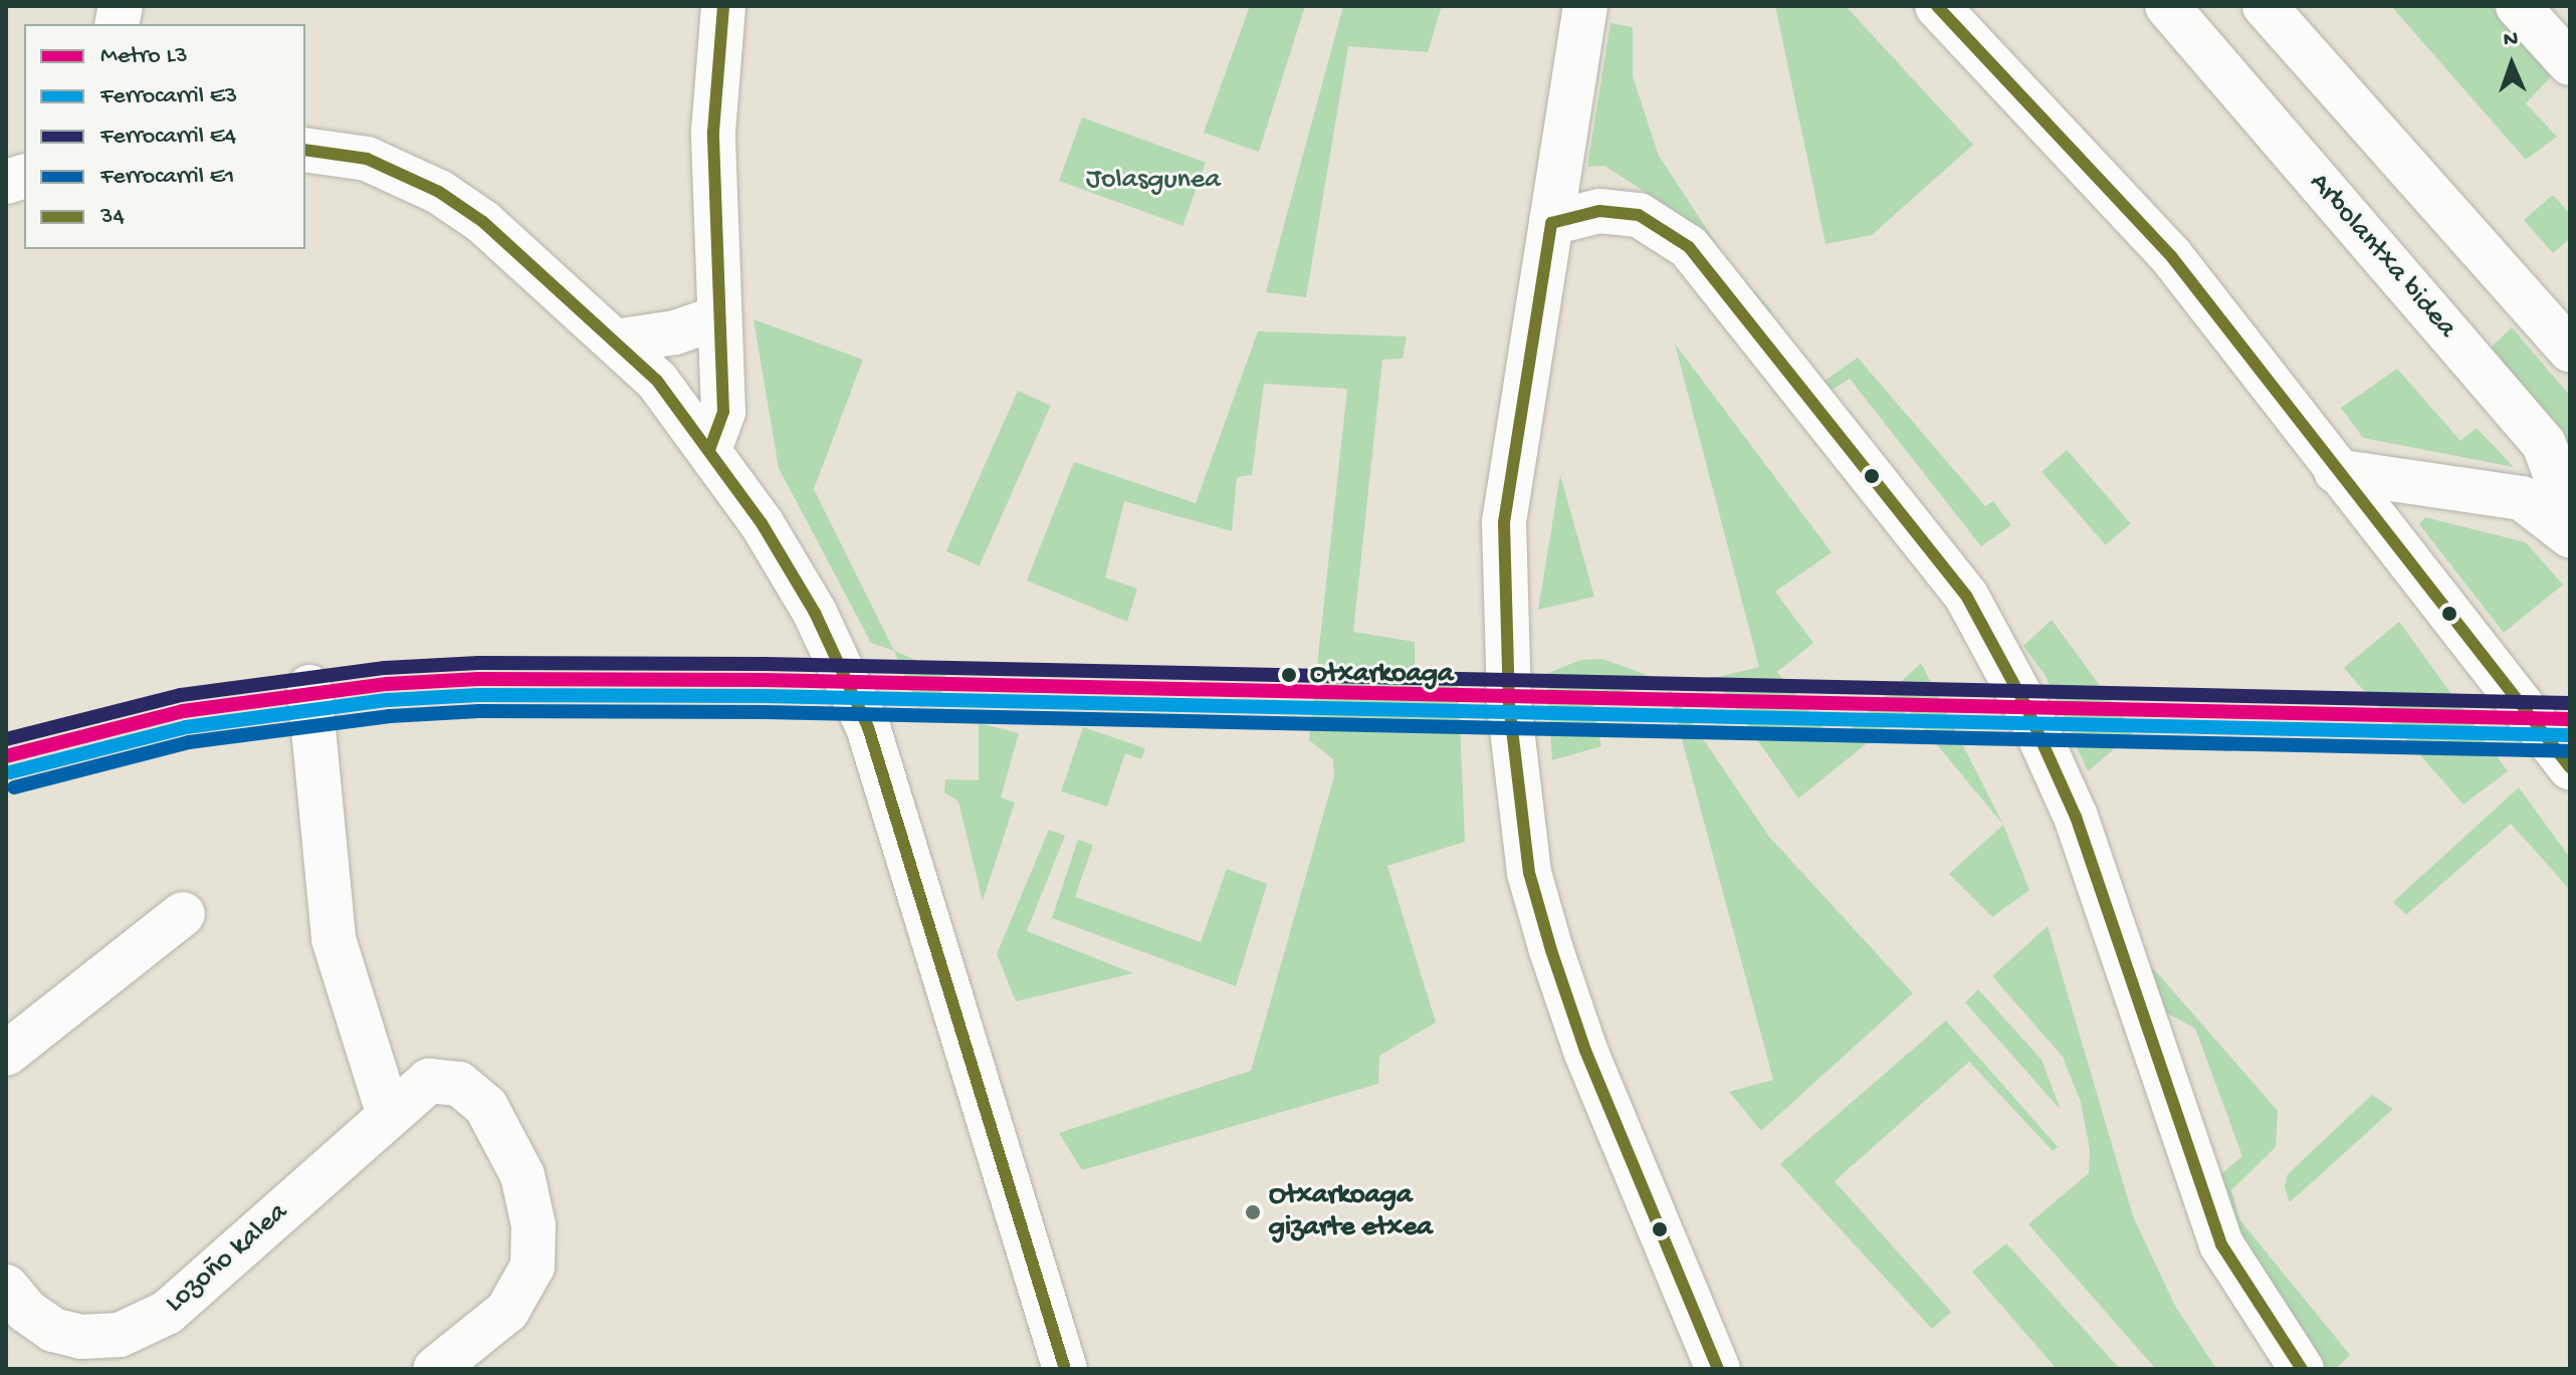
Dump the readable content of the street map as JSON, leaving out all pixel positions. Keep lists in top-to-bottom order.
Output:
{
  "streets": {
    "street": ["Arbolantxa bidea", "Lozoño kalea"]
  },
  "parks": ["Jolasgunea"],
  "places": ["Otxarkoaga", "Otxarkoaga gizarte etxea"],
  "lines": [
    "transit line 34",
    "rail line E4",
    "metro line L3",
    "rail line E3",
    "rail line E1"
  ],
  "legend": [
    "Metro L3",
    "Ferrocarril E3",
    "Ferrocarril E4",
    "Ferrocarril E1",
    "34"
  ],
  "north": "top"
}
